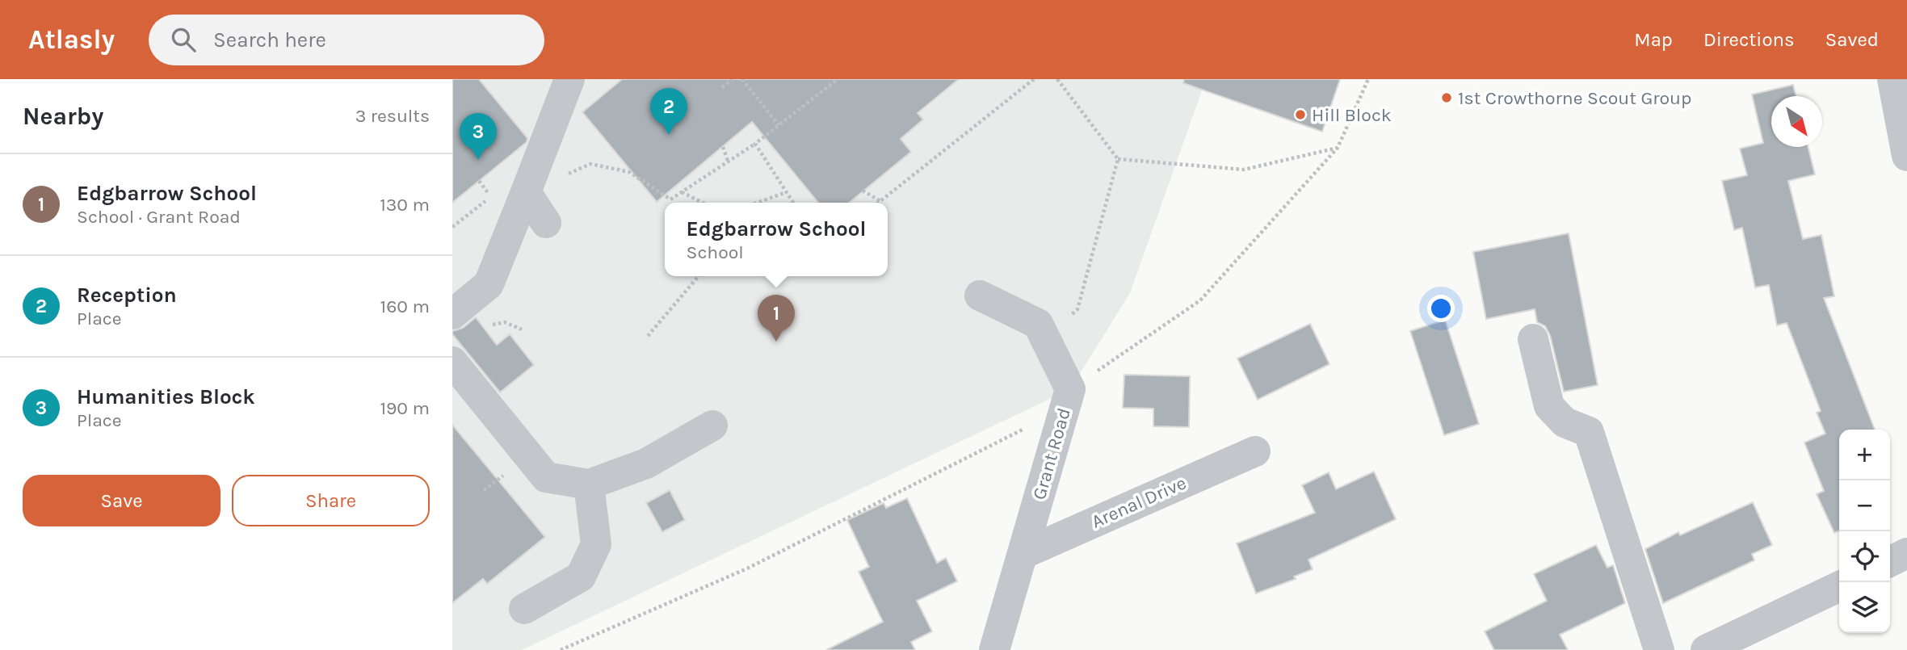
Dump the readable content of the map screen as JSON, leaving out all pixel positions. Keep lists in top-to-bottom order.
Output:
{
  "streets": {
    "street": ["Grant Road", "Arenal Drive"]
  },
  "crossings": [
    ["Grant Road", "Arenal Drive"]
  ],
  "places": ["1st Crowthorne Scout Group", "Hill Block"],
  "north": "bottom right",
  "page": {
    "header": "Atlasly",
    "search": "Search here",
    "nav": ["Map", "Directions", "Saved"],
    "heading": ["Nearby", "3 results"],
    "pins": ["2", "3", "1"],
    "list": [
      {
        "mark": "1",
        "name": "Edgbarrow School",
        "note": "School · Grant Road",
        "value": "130 m"
      },
      {
        "mark": "2",
        "name": "Reception",
        "note": "Place",
        "value": "160 m"
      },
      {
        "mark": "3",
        "name": "Humanities Block",
        "note": "Place",
        "value": "190 m"
      }
    ],
    "popup": ["Edgbarrow School", "School"],
    "map_buttons": ["+", "−"],
    "buttons": ["Save", "Share"]
  }
}
